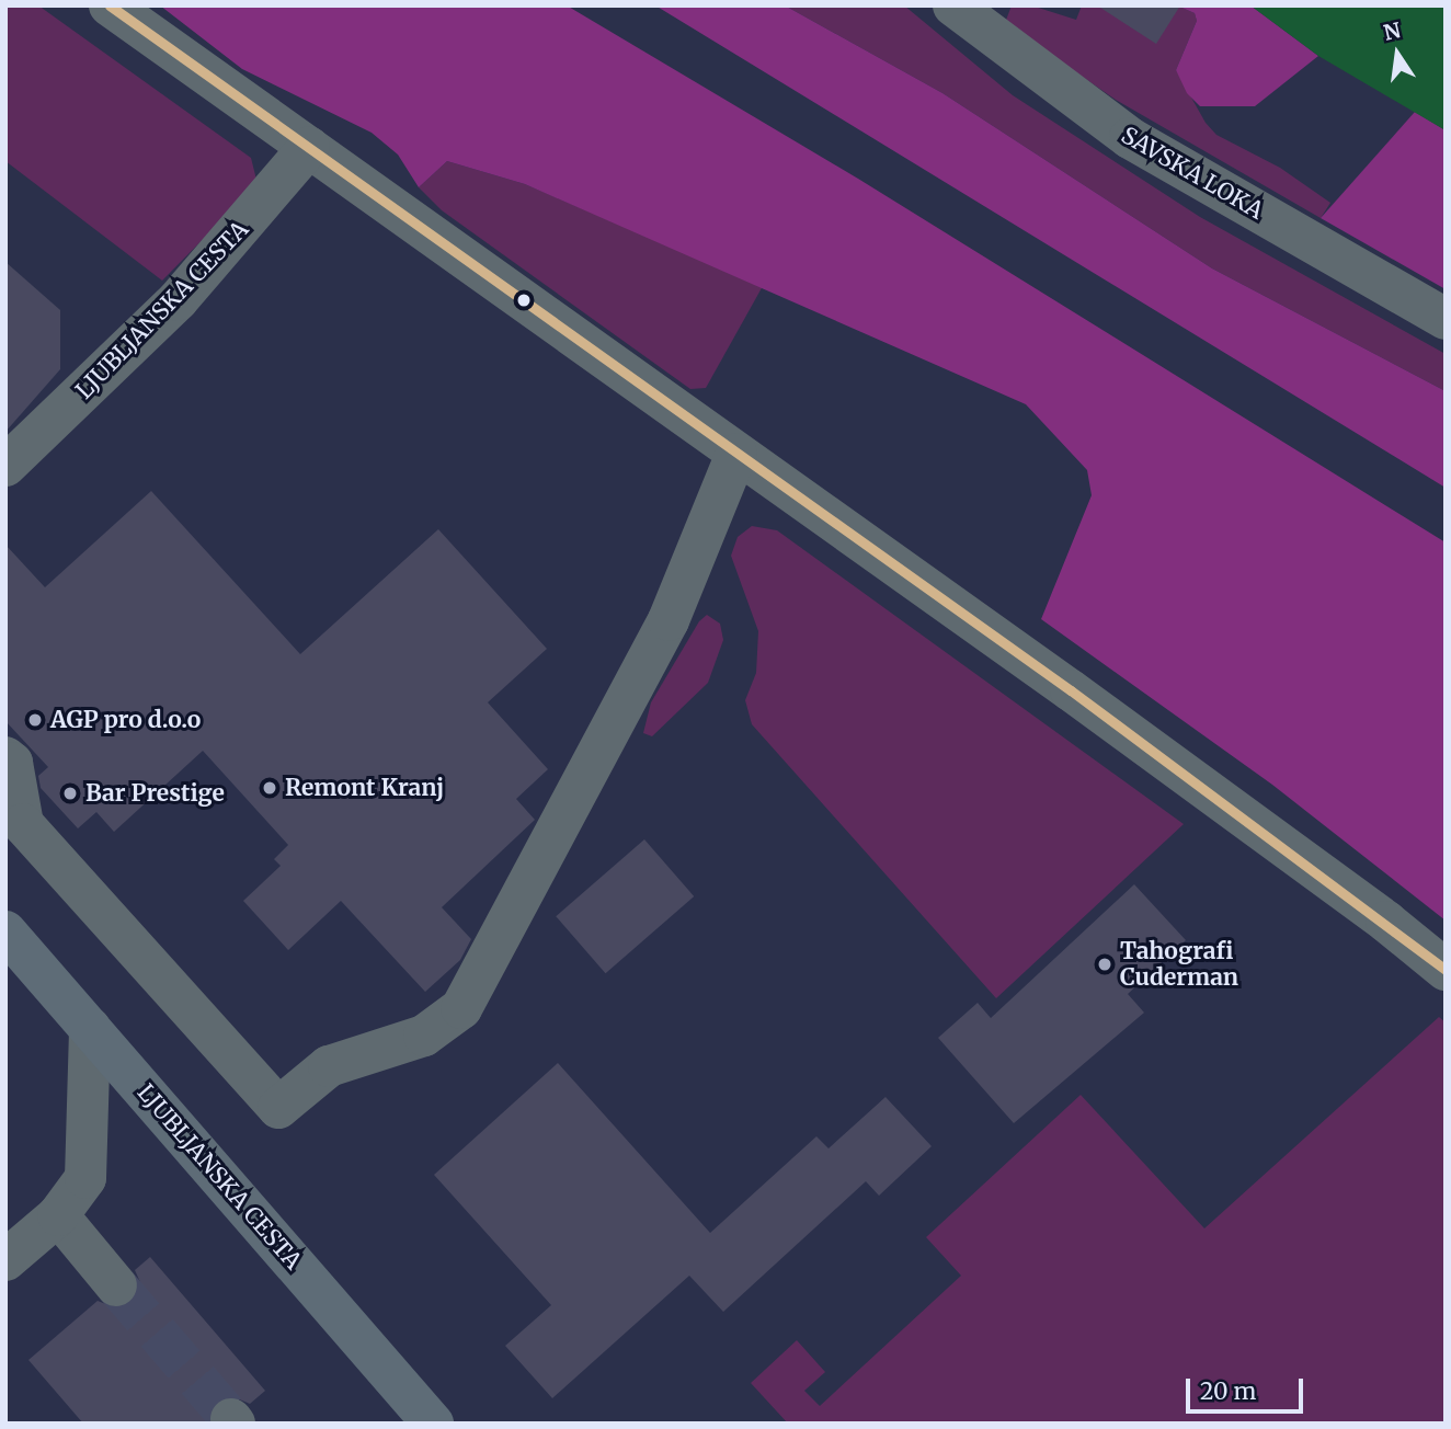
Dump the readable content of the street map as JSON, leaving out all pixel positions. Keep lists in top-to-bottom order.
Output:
{
  "streets": {
    "main road": ["LJUBLJANSKA CESTA"],
    "street": ["SAVSKA LOKA"]
  },
  "places": [
    "AGP pro d.o.o",
    "Remont Kranj",
    "Bar Prestige",
    "Tahografi Cuderman"
  ],
  "scale_bar": "20 m",
  "north": "top"
}
